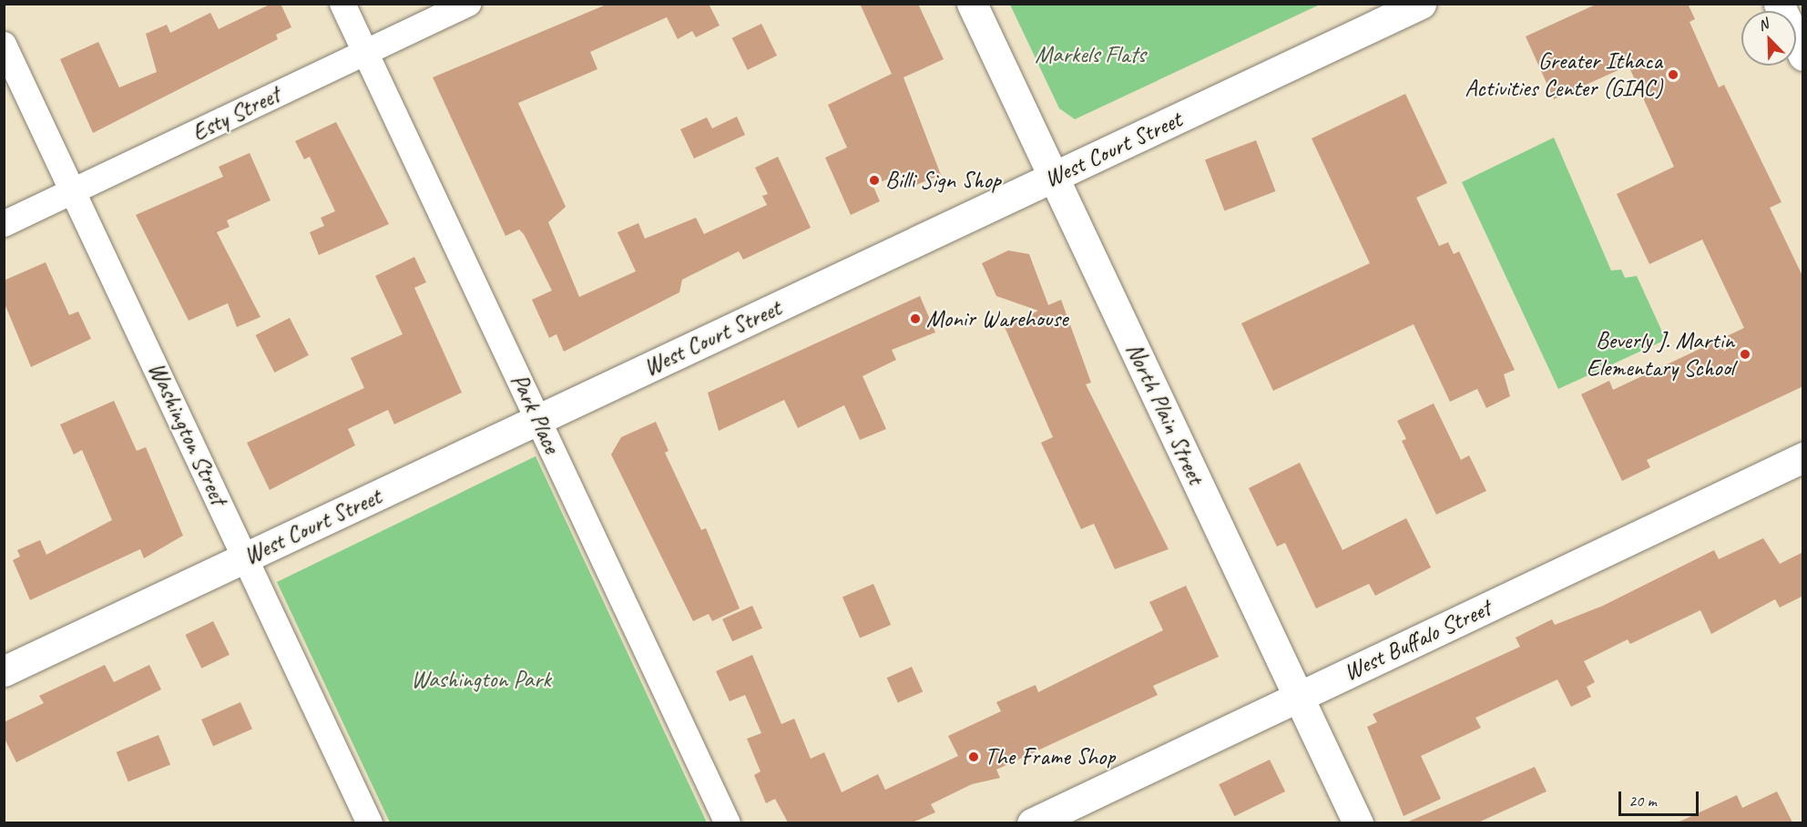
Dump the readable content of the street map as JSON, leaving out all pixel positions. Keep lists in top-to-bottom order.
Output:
{
  "streets": {
    "street": [
      "Esty Street",
      "West Court Street",
      "Park Place",
      "North Plain Street",
      "Washington Street",
      "West Buffalo Street"
    ]
  },
  "crossings": [
    ["Esty Street", "Park Place"],
    ["Esty Street", "Washington Street"],
    ["West Court Street", "Park Place"],
    ["West Court Street", "North Plain Street"],
    ["West Court Street", "Washington Street"],
    ["North Plain Street", "West Buffalo Street"]
  ],
  "parks": ["Markels Flats", "Washington Park"],
  "places": [
    "Greater Ithaca Activities Center (GIAC)",
    "Billi Sign Shop",
    "Monir Warehouse",
    "Beverly J. Martin Elementary School",
    "The Frame Shop"
  ],
  "scale_bar": "20 m",
  "north": "top left"
}
